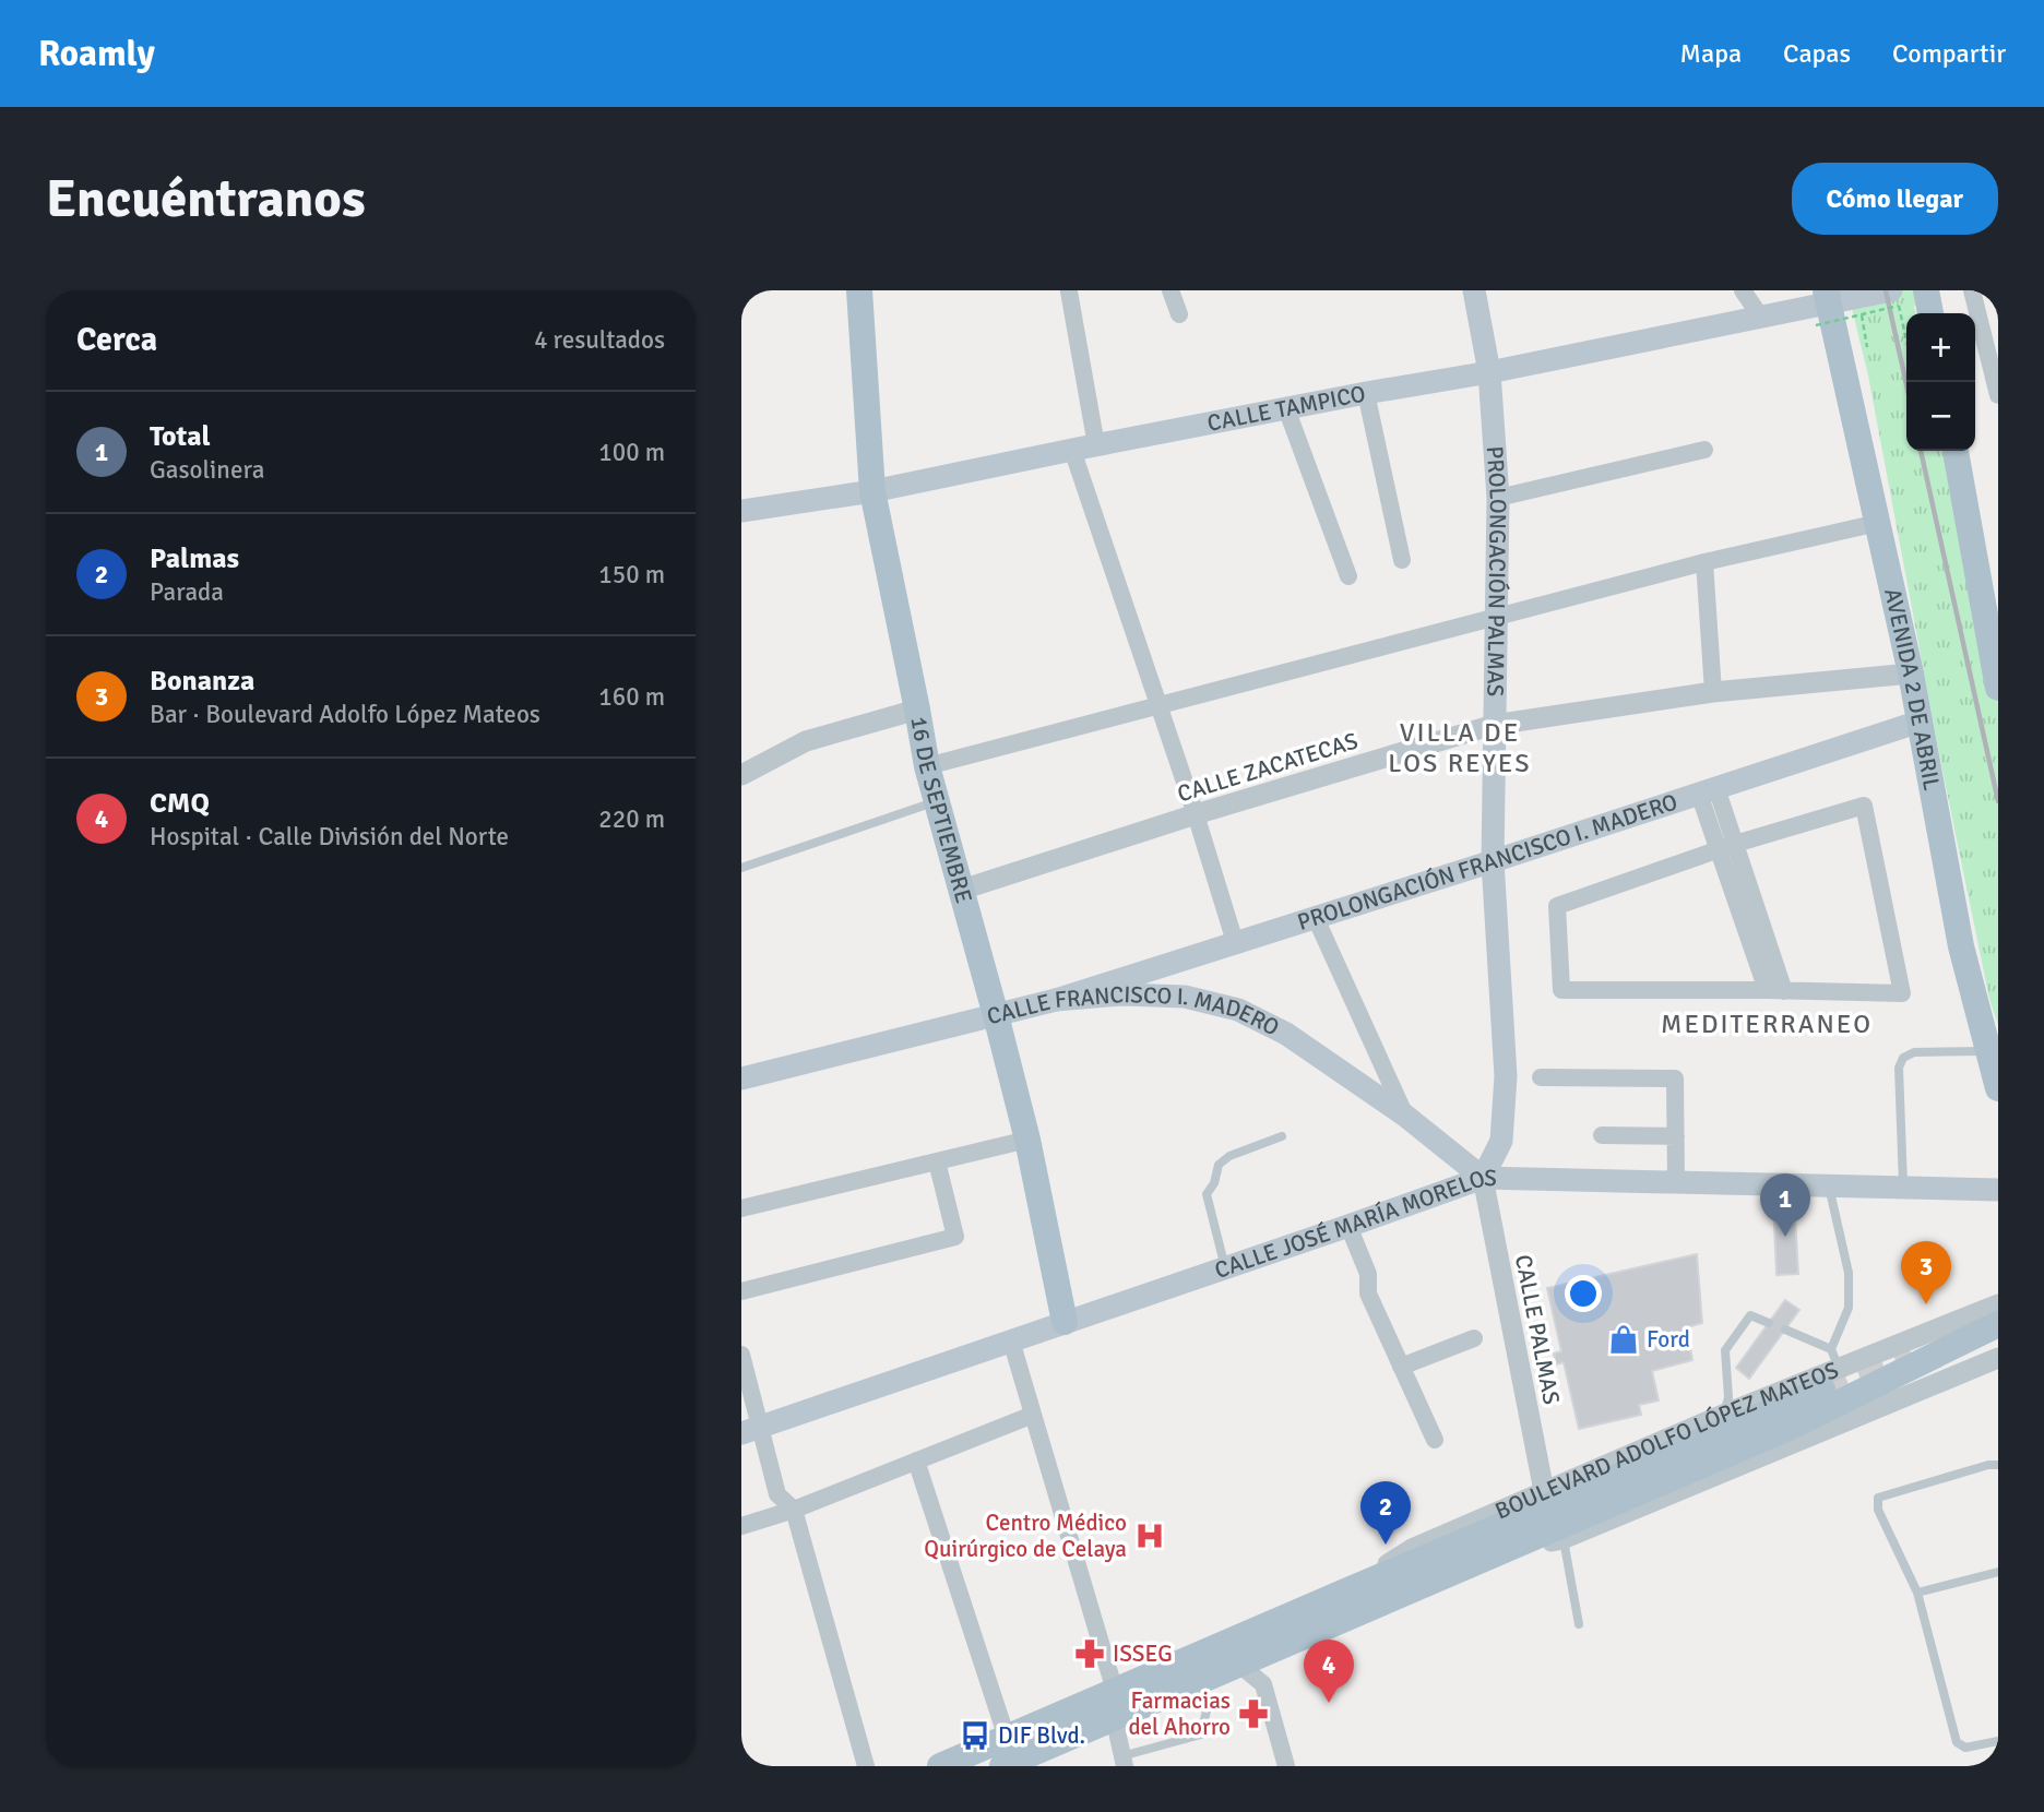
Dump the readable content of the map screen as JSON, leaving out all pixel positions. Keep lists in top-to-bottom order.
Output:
{
  "streets": {
    "main road": [
      "CALLE TAMPICO",
      "PROLONGACIÓN PALMAS",
      "AVENIDA 2 DE ABRIL",
      "16 DE SEPTIEMBRE",
      "PROLONGACIÓN FRANCISCO I. MADERO",
      "CALLE FRANCISCO I. MADERO",
      "CALLE JOSÉ MARÍA MORELOS",
      "BOULEVARD ADOLFO LÓPEZ MATEOS"
    ],
    "street": ["CALLE ZACATECAS", "CALLE PALMAS"]
  },
  "crossings": [
    ["CALLE TAMPICO", "PROLONGACIÓN PALMAS"],
    ["CALLE TAMPICO", "AVENIDA 2 DE ABRIL"],
    ["CALLE TAMPICO", "16 DE SEPTIEMBRE"],
    ["PROLONGACIÓN PALMAS", "CALLE ZACATECAS"],
    ["PROLONGACIÓN PALMAS", "PROLONGACIÓN FRANCISCO I. MADERO"],
    ["PROLONGACIÓN PALMAS", "CALLE FRANCISCO I. MADERO"],
    ["PROLONGACIÓN PALMAS", "CALLE JOSÉ MARÍA MORELOS"],
    ["PROLONGACIÓN PALMAS", "CALLE PALMAS"],
    ["AVENIDA 2 DE ABRIL", "CALLE ZACATECAS"],
    ["AVENIDA 2 DE ABRIL", "PROLONGACIÓN FRANCISCO I. MADERO"],
    ["CALLE ZACATECAS", "16 DE SEPTIEMBRE"],
    ["16 DE SEPTIEMBRE", "CALLE FRANCISCO I. MADERO"],
    ["16 DE SEPTIEMBRE", "CALLE JOSÉ MARÍA MORELOS"],
    ["PROLONGACIÓN FRANCISCO I. MADERO", "CALLE FRANCISCO I. MADERO"],
    ["CALLE FRANCISCO I. MADERO", "CALLE JOSÉ MARÍA MORELOS"],
    ["CALLE FRANCISCO I. MADERO", "CALLE PALMAS"],
    ["CALLE JOSÉ MARÍA MORELOS", "CALLE PALMAS"],
    ["CALLE PALMAS", "BOULEVARD ADOLFO LÓPEZ MATEOS"]
  ],
  "districts": ["VILLA DE LOS REYES", "MEDITERRANEO"],
  "places": {
    "shop": ["Ford"],
    "hospital": ["Centro Médico Quirúrgico de Celaya"],
    "pharmacy": ["ISSEG", "Farmacias del Ahorro"],
    "bus stop": ["DIF Blvd."]
  },
  "page": {
    "header": "Roamly",
    "nav": ["Mapa", "Capas", "Compartir"],
    "buttons": "Cómo llegar",
    "title": "Encuéntranos",
    "heading": ["Cerca", "4 resultados"],
    "map_buttons": ["+", "−"],
    "list": [
      {
        "mark": "1",
        "name": "Total",
        "note": "Gasolinera",
        "value": "100 m"
      },
      {
        "mark": "2",
        "name": "Palmas",
        "note": "Parada",
        "value": "150 m"
      },
      {
        "mark": "3",
        "name": "Bonanza",
        "note": "Bar · Boulevard Adolfo López Mateos",
        "value": "160 m"
      },
      {
        "mark": "4",
        "name": "CMQ",
        "note": "Hospital · Calle División del Norte",
        "value": "220 m"
      }
    ],
    "pins": [
      "1",
      "3",
      "2",
      "4"
    ]
  }
}
